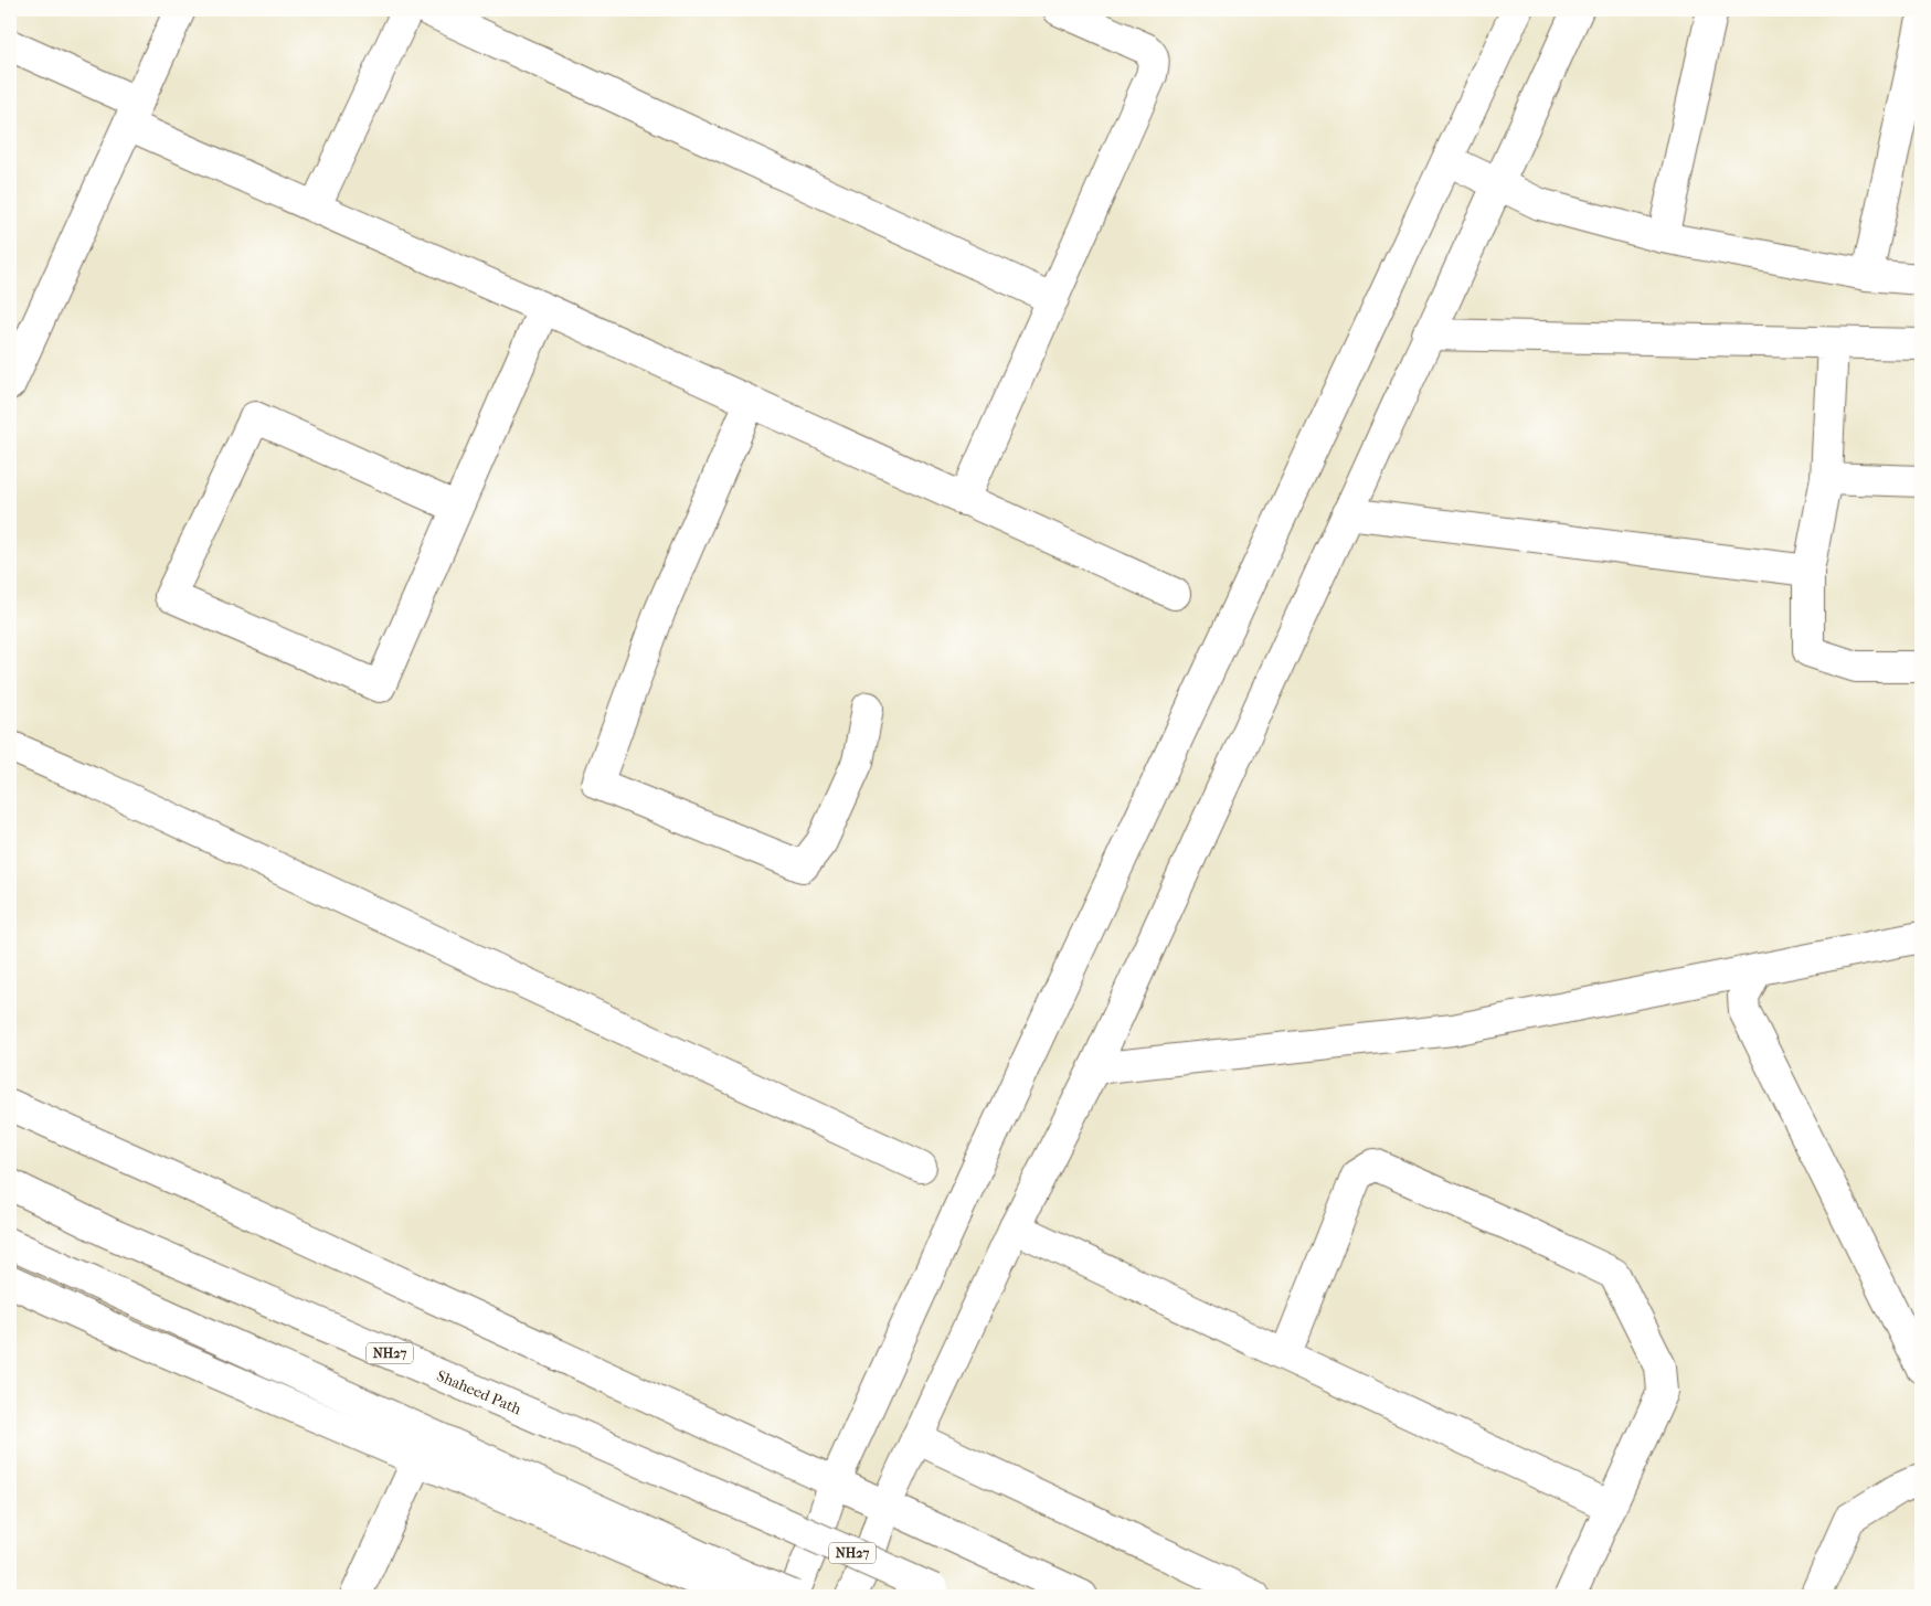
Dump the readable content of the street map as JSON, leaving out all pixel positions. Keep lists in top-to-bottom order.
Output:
{
  "streets": {
    "main road": ["NH27", "Shaheed Path"]
  }
}
